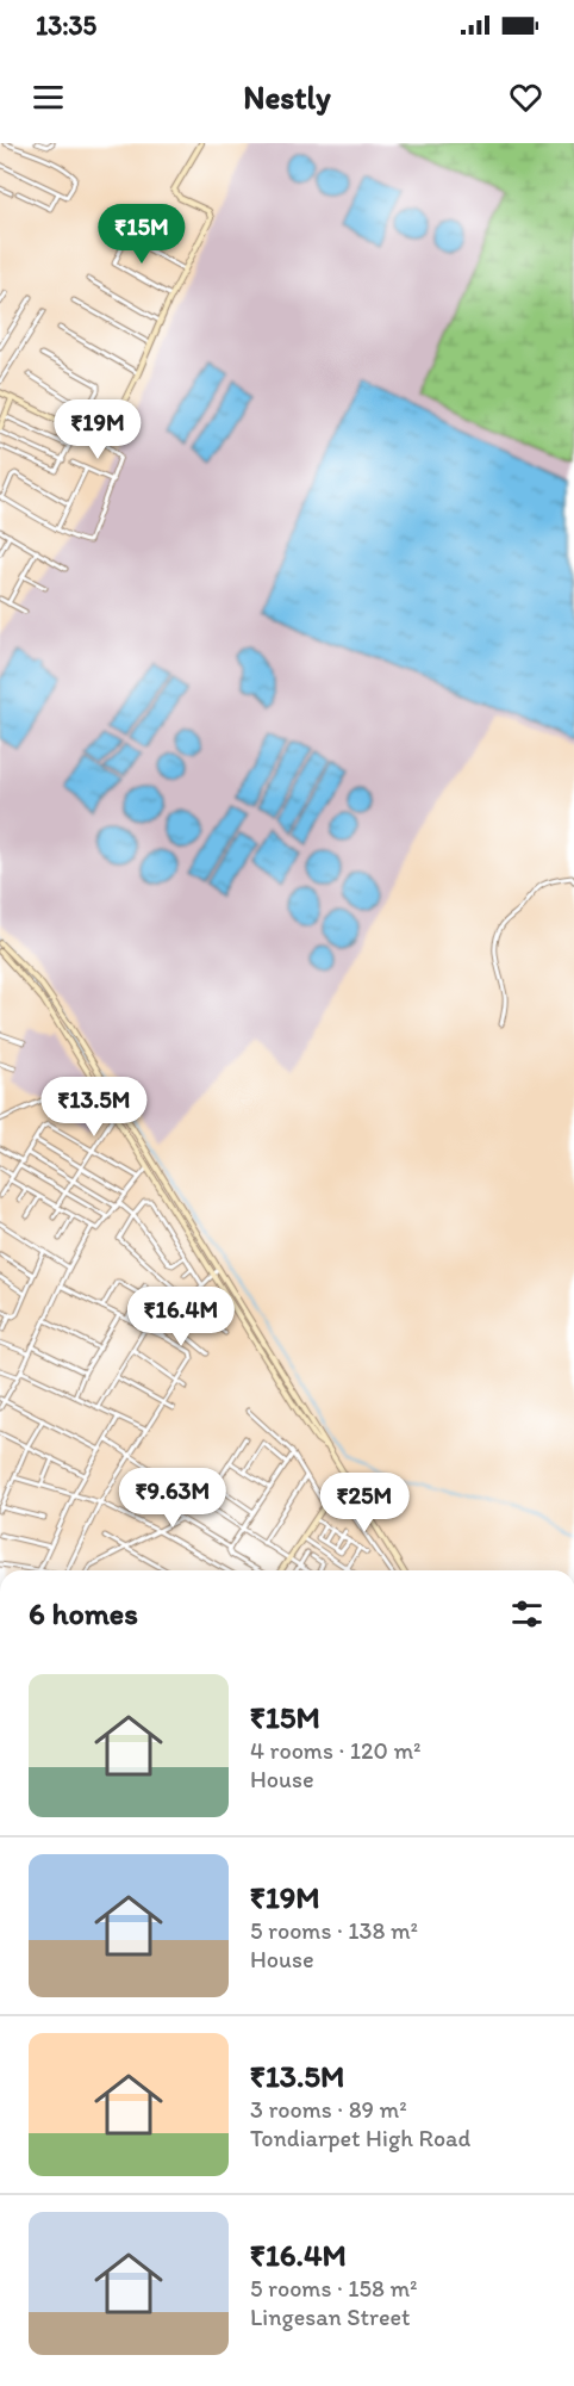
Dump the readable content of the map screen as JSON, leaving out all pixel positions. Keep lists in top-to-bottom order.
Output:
{
  "page": {
    "status": "13:35",
    "header": "Nestly",
    "price": [
      "₹15M",
      "₹19M",
      "₹13.5M",
      "₹16.4M",
      "₹9.63M",
      "₹25M"
    ],
    "heading": "6 homes",
    "list": [
      {
        "name": "₹15M",
        "note": "4 rooms · 120 m² · House"
      },
      {
        "name": "₹19M",
        "note": "5 rooms · 138 m² · House"
      },
      {
        "name": "₹13.5M",
        "note": "3 rooms · 89 m² · Tondiarpet High Road"
      },
      {
        "name": "₹16.4M",
        "note": "5 rooms · 158 m² · Lingesan Street"
      }
    ]
  }
}
